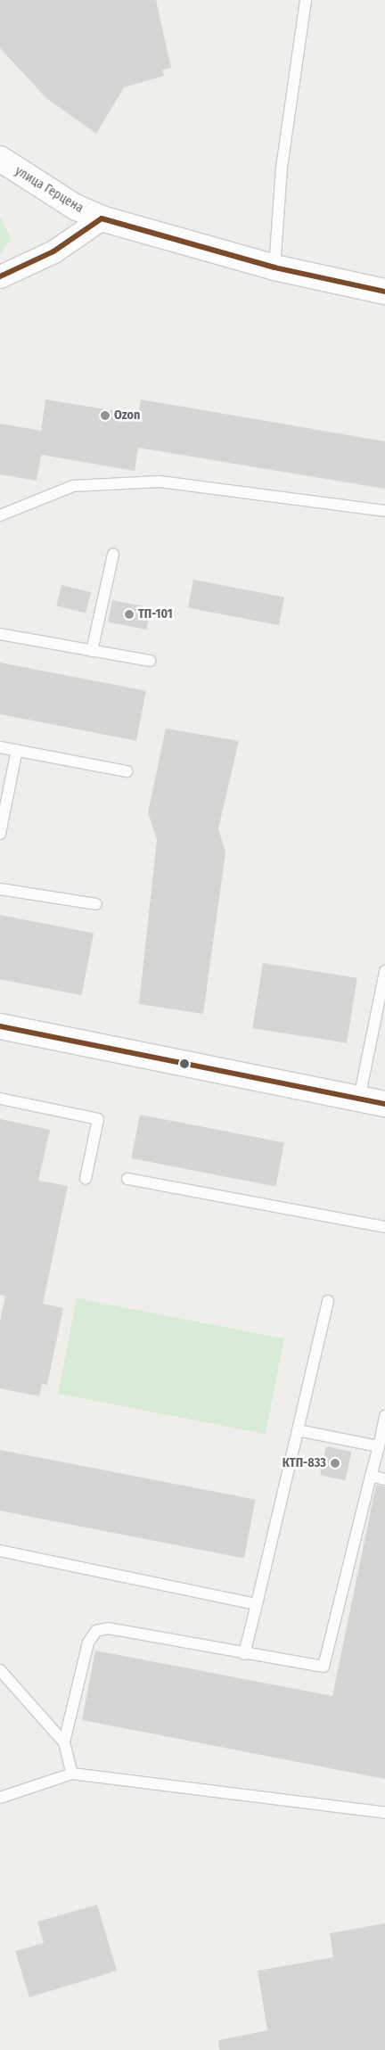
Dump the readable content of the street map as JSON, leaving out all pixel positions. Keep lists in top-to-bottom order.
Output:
{
  "streets": {
    "main road": ["улица Герцена"]
  },
  "places": ["Ozon", "ТП-101", "КТП-833"]
}
